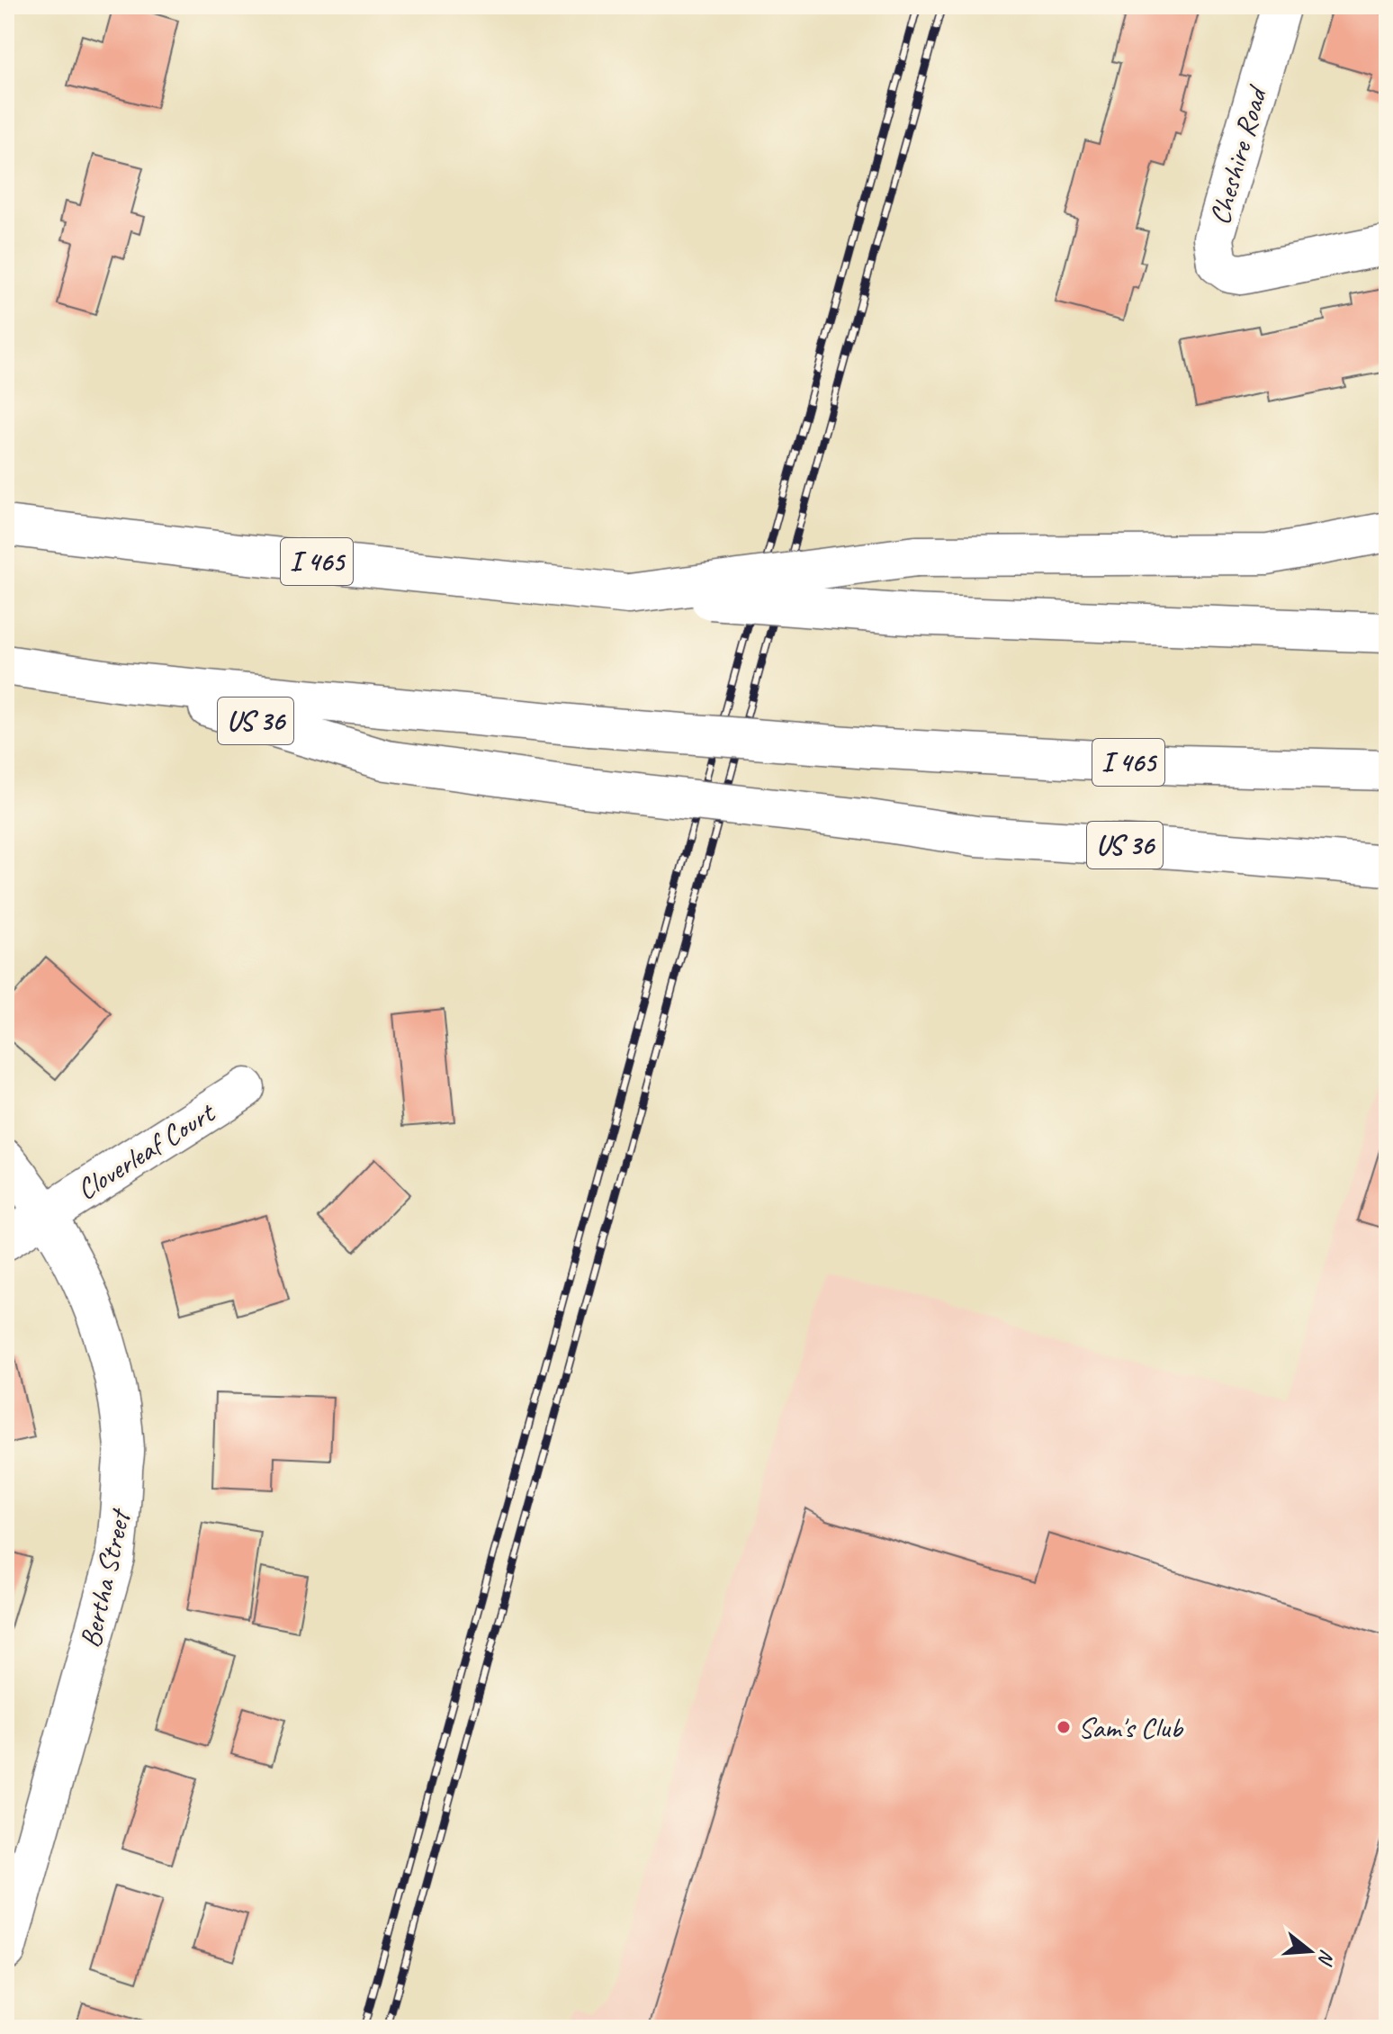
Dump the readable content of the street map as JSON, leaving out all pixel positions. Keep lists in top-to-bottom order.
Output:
{
  "streets": {
    "main road": [
      "Cheshire Road",
      "I 465",
      "US 36",
      "Cloverleaf Court",
      "Bertha Street"
    ]
  },
  "crossings": [
    ["I 465", "US 36"],
    ["Cloverleaf Court", "Bertha Street"]
  ],
  "places": ["Sam's Club"],
  "north": "right"
}
